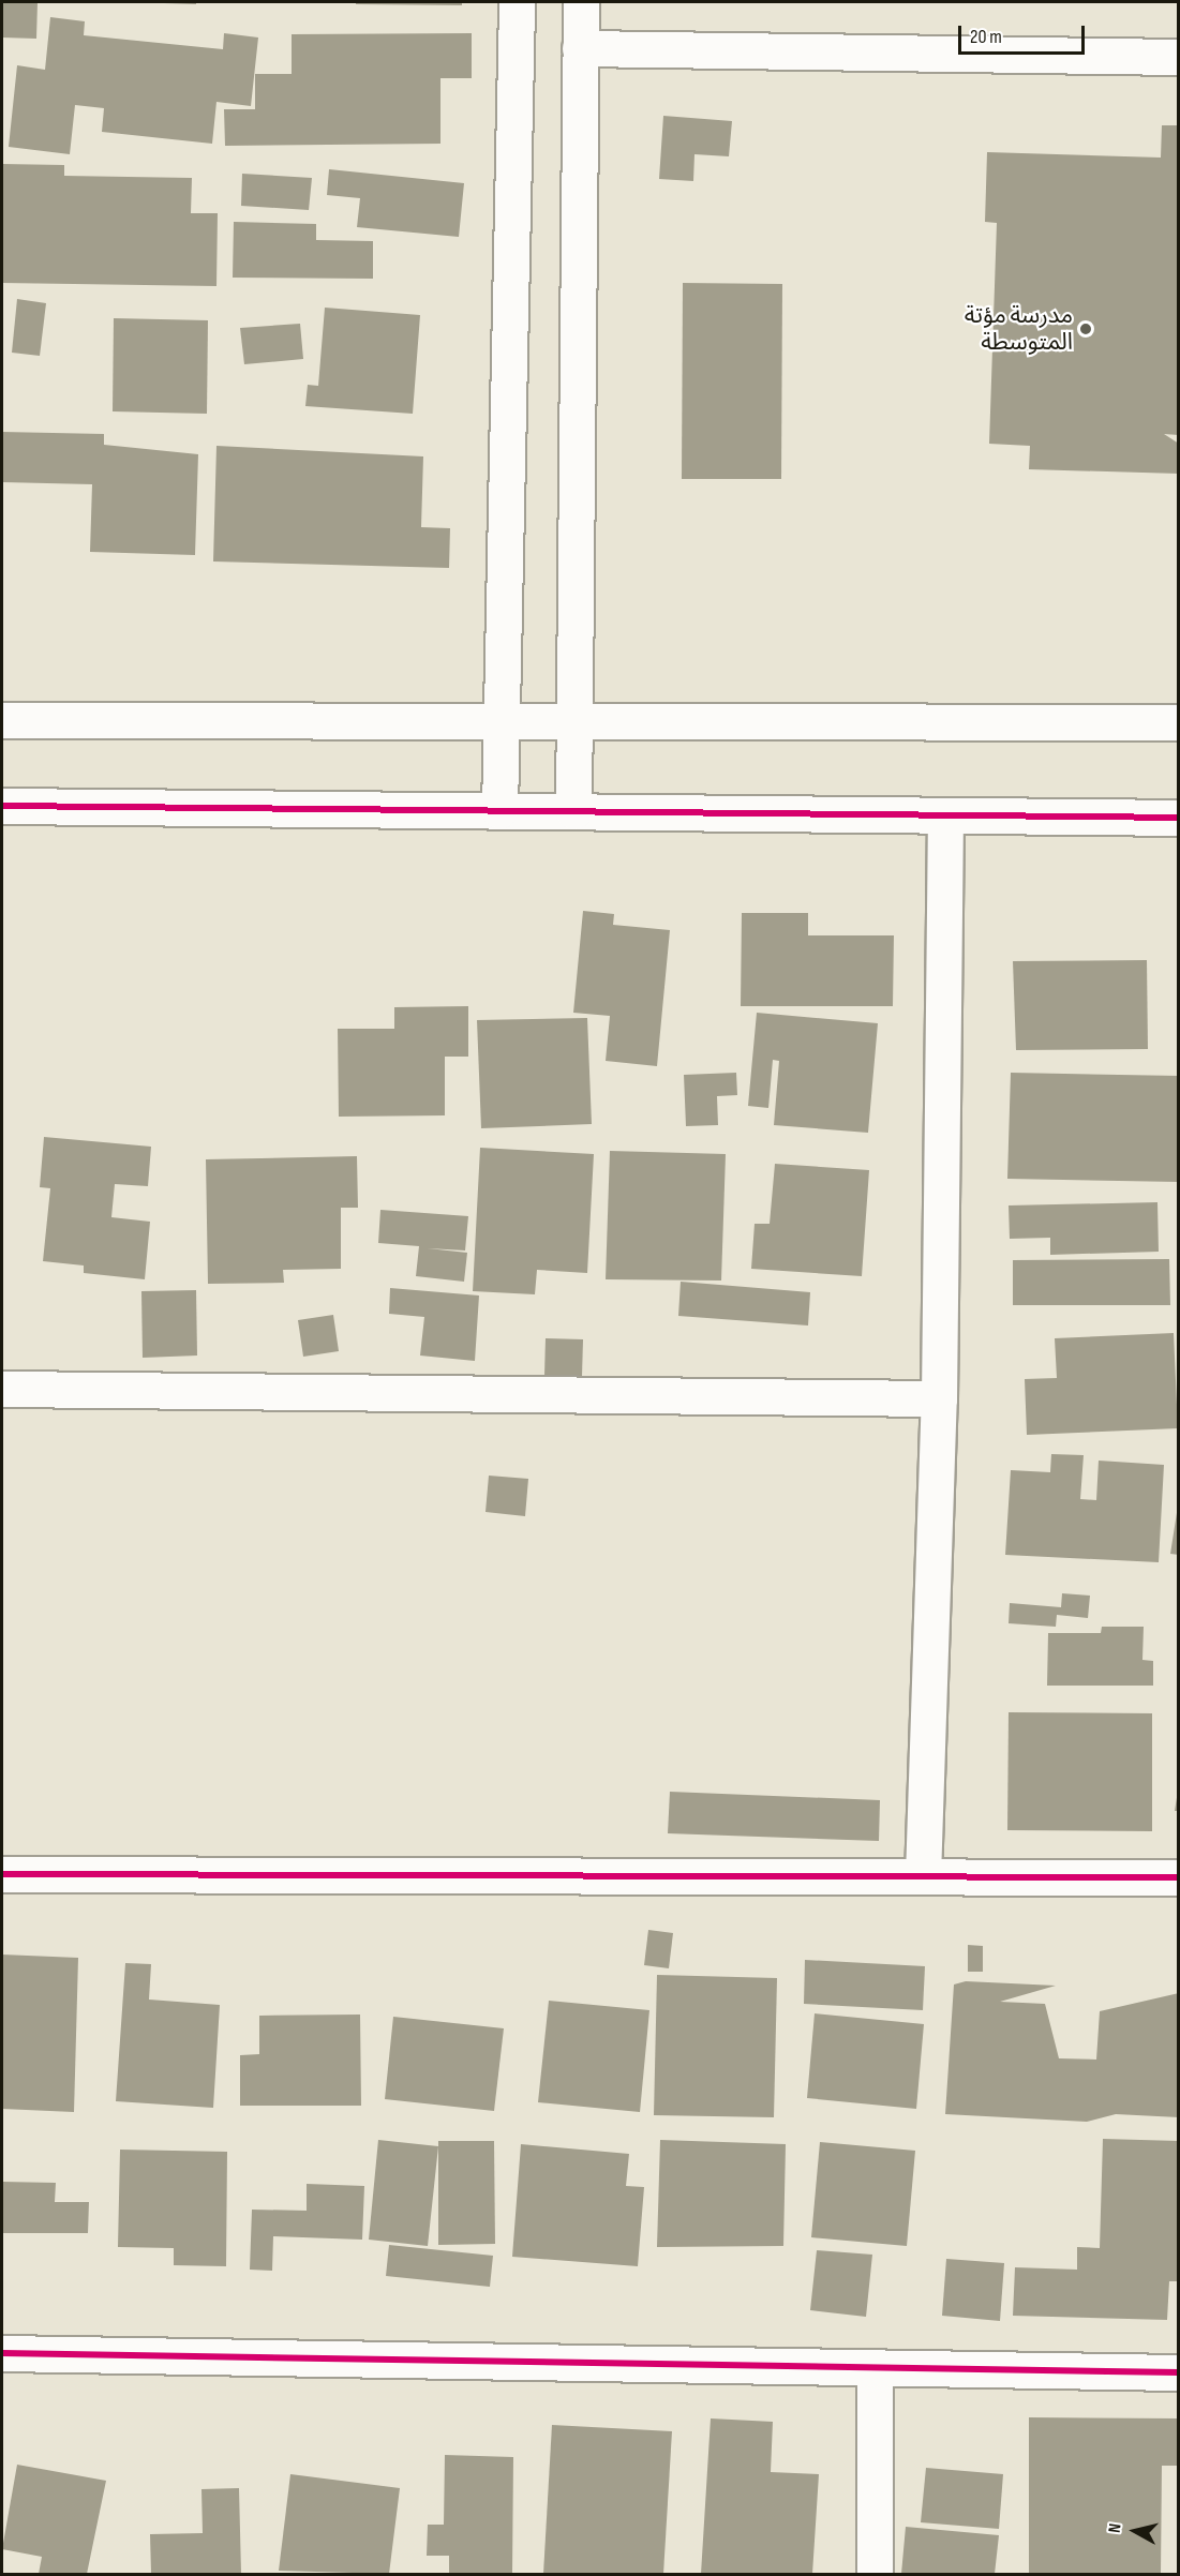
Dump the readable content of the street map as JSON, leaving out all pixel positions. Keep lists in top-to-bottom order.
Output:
{
  "places": ["مدرسة مؤتة المتوسطة"],
  "scale_bar": "20 m",
  "north": "left"
}
